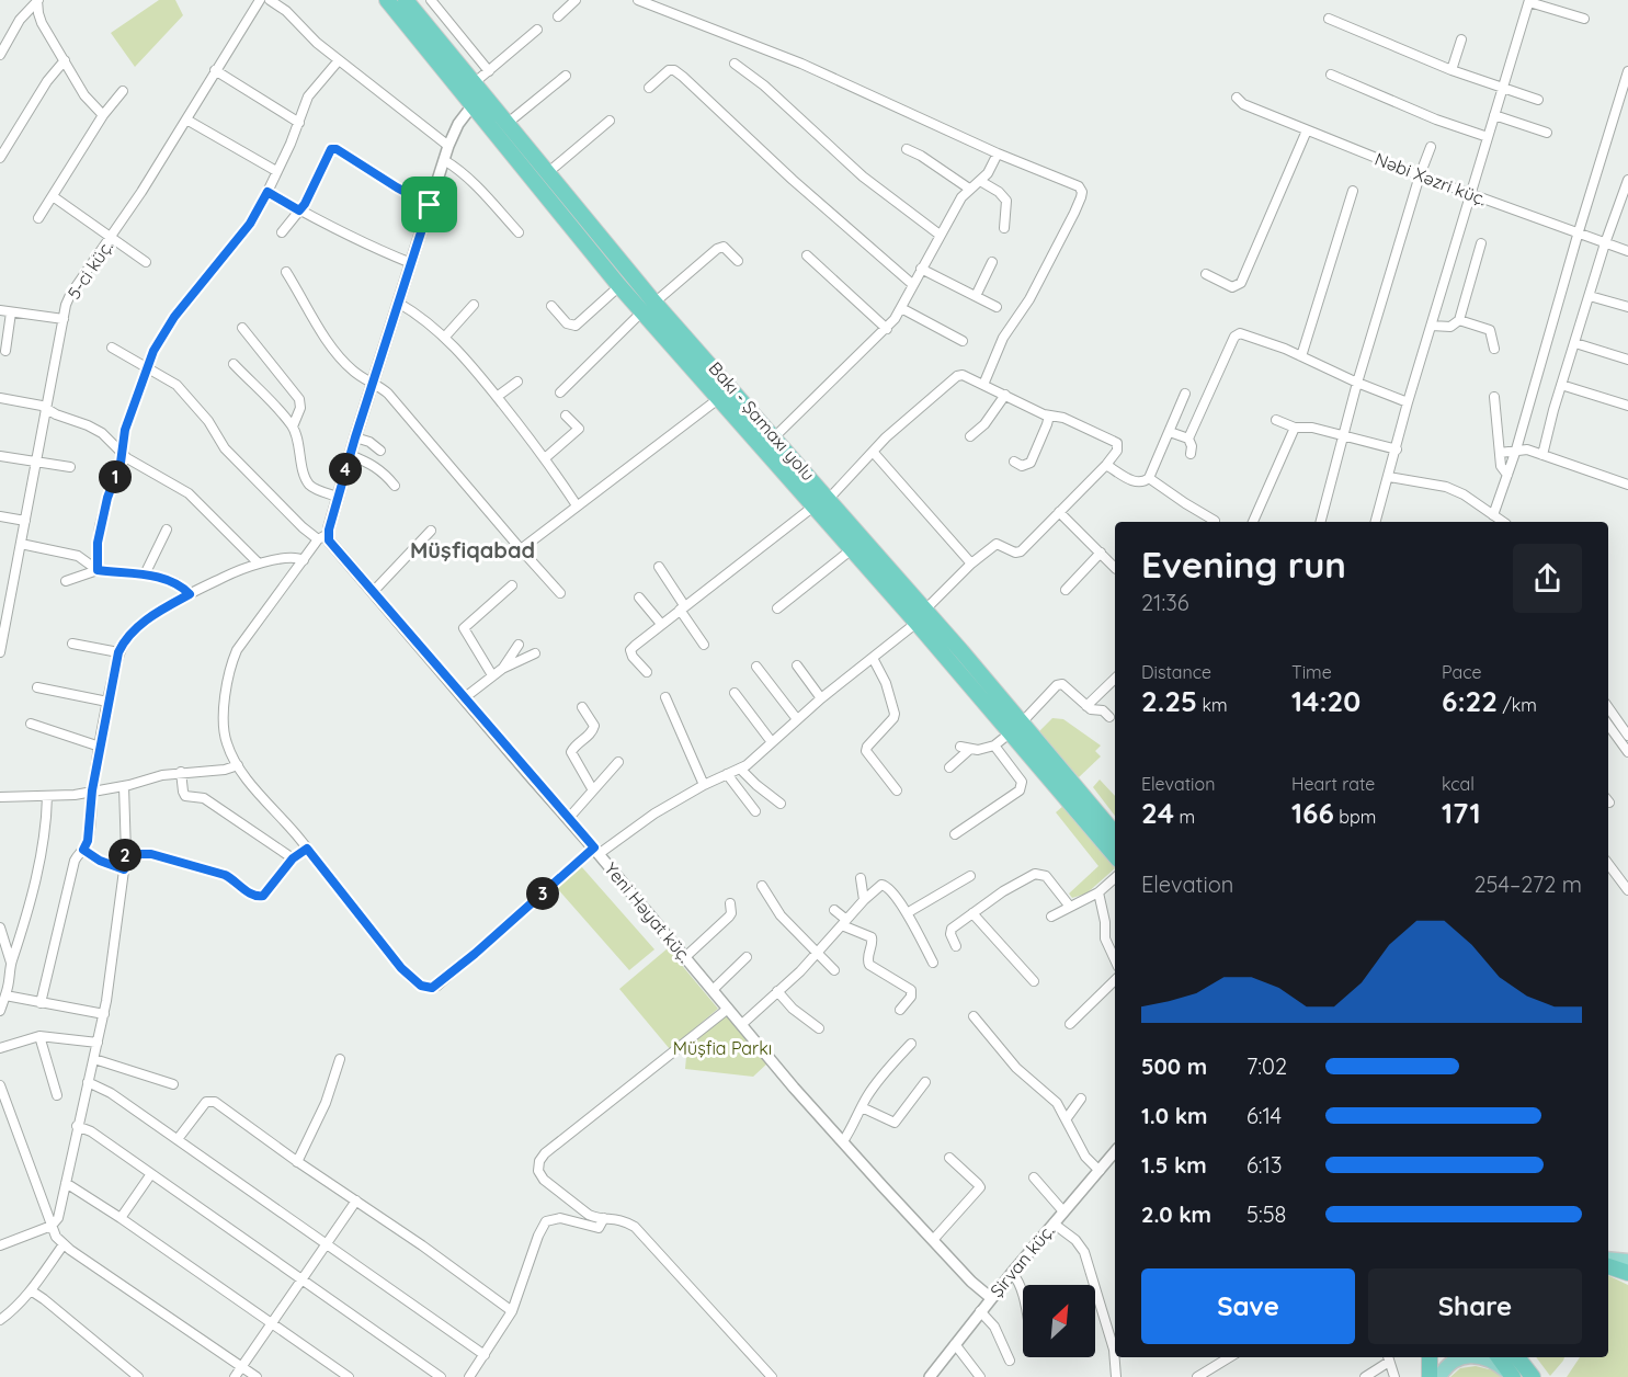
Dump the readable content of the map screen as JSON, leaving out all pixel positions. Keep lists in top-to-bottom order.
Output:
{
  "streets": {
    "highway": ["Bakı - Şamaxı yolu"],
    "street": [
      "Nəbi Xəzri küç.",
      "5-ci küç.",
      "Yeni Həyat küç.",
      "Şirvan küç."
    ]
  },
  "crossings": [
    ["Yeni Həyat küç.", "Şirvan küç."]
  ],
  "districts": ["Müşfiqabad"],
  "parks": ["Müşfia Parkı"],
  "north": "top right",
  "page": {
    "pins": [
      "4",
      "1",
      "2",
      "3"
    ],
    "heading": ["Evening run", "21:36"],
    "stats": [
      ["Distance", "2.25 km"],
      ["Time", "14:20"],
      ["Pace", "6:22 /km"],
      ["Elevation", "24 m"],
      ["Heart rate", "166 bpm"],
      ["kcal", "171"]
    ],
    "chart": ["Elevation", "254–272 m"],
    "list": [
      {
        "name": "500 m",
        "note": "7:02"
      },
      {
        "name": "1.0 km",
        "note": "6:14"
      },
      {
        "name": "1.5 km",
        "note": "6:13"
      },
      {
        "name": "2.0 km",
        "note": "5:58"
      }
    ],
    "buttons": ["Save", "Share"]
  }
}
